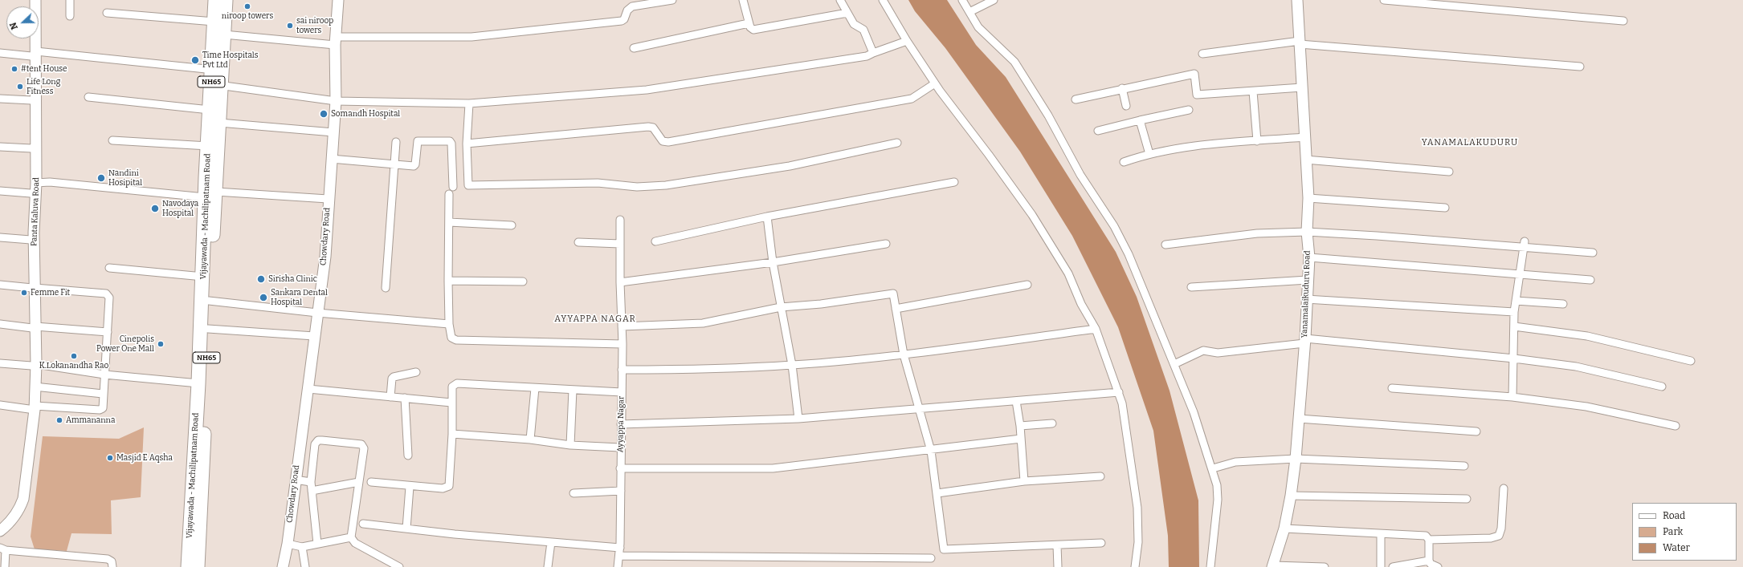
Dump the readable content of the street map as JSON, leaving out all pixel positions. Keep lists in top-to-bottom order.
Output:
{
  "streets": {
    "highway": ["NH65", "Vijayawada - Machilipatnam Road"],
    "street": [
      "Panta Kaluva Road",
      "Chowdary Road",
      "Yanamalaikuduru Road",
      "Ayyappa Nagar"
    ]
  },
  "districts": ["YANAMALAKUDURU", "AYYAPPA NAGAR"],
  "places": [
    "niroop towers",
    "sai niroop towers",
    "Time Hospitals Pvt Ltd",
    "#tent House",
    "Life Long Fitness",
    "Somandh Hospital",
    "Nandini Hosipital",
    "Navodaya Hospital",
    "Sirisha Clinic",
    "Femme Fit",
    "Sankara Dental Hospital",
    "Cinepolis Power One Mall",
    "K.Lokanandha Rao",
    "Ammananna",
    "Masjid E Aqsha"
  ],
  "legend": ["Road", "Park", "Water"],
  "north": "left"
}
